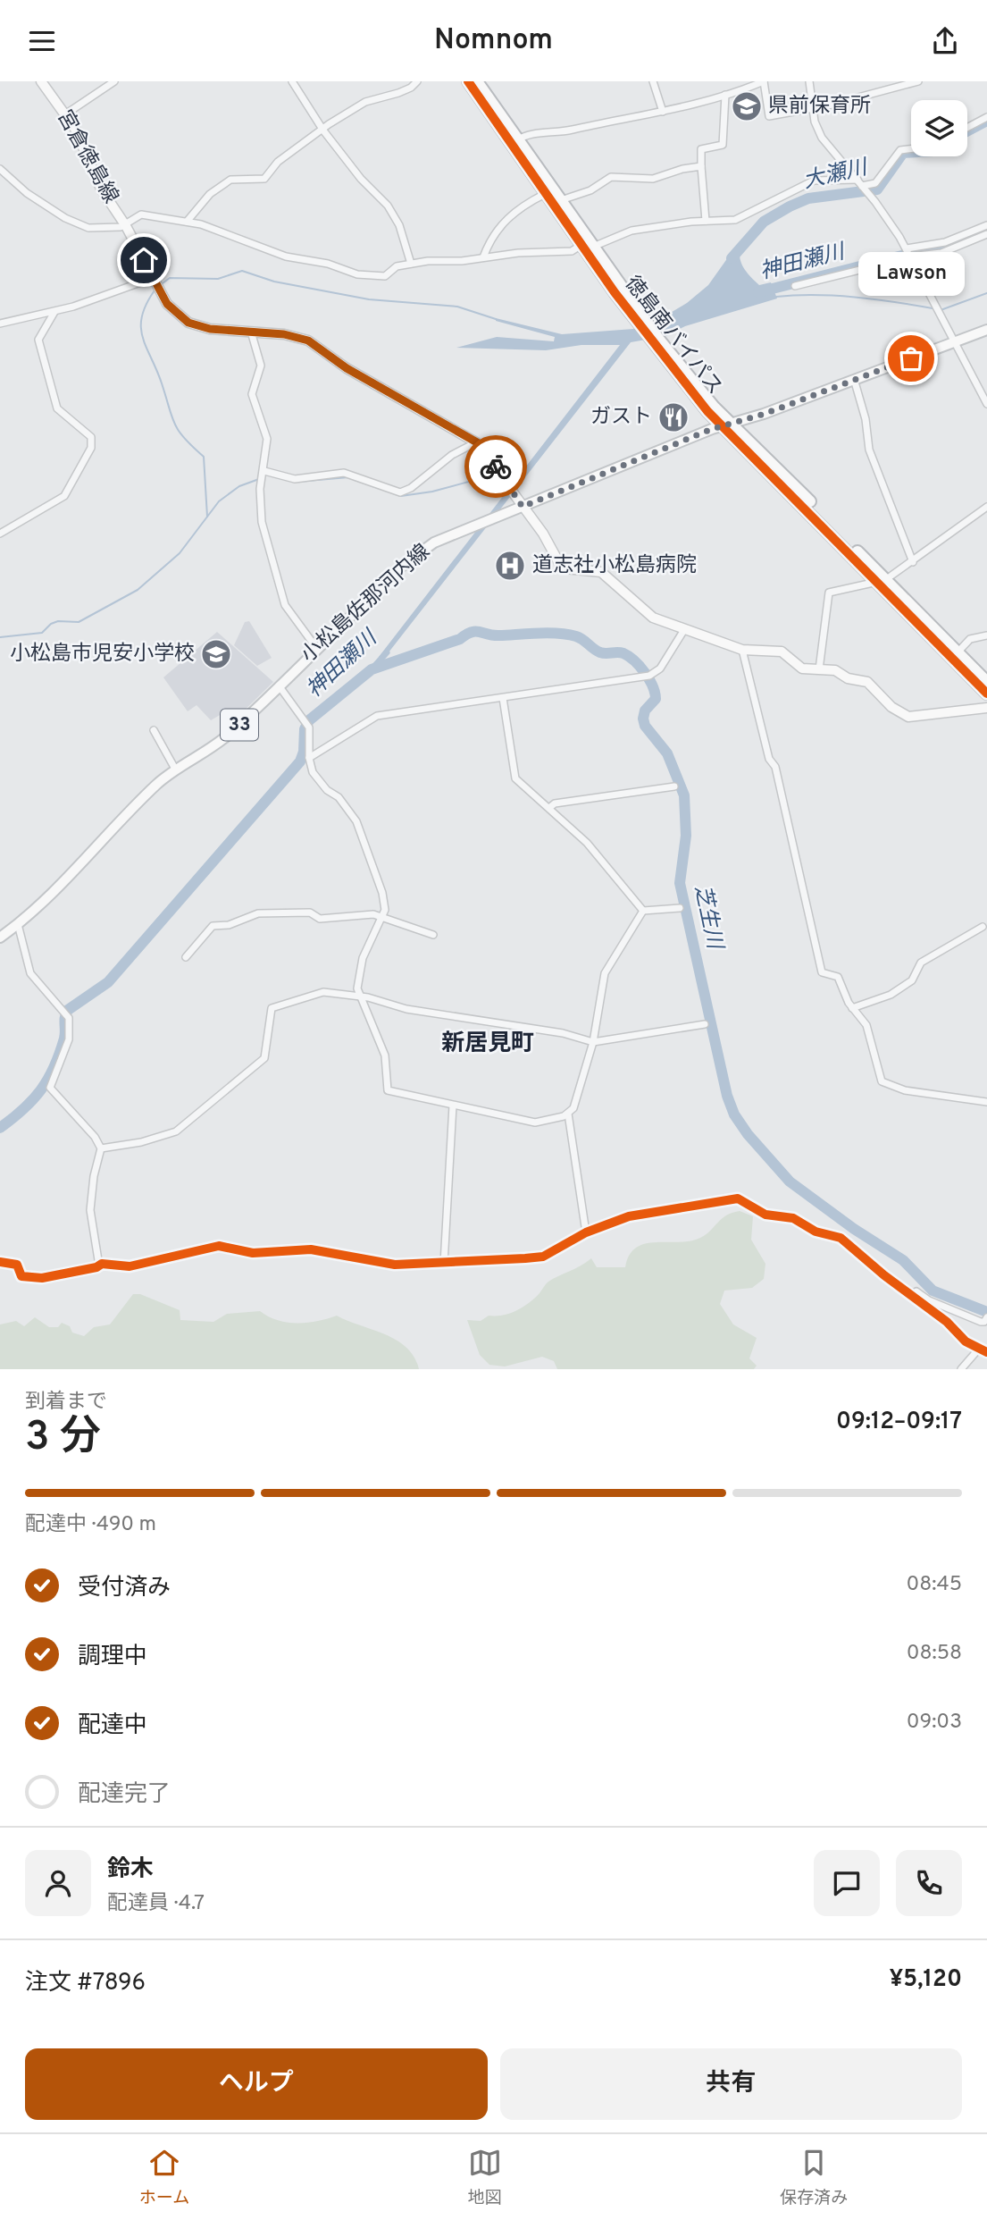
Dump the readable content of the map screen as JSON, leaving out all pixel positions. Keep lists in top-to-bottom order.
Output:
{
  "streets": {
    "highway": ["徳島南バイパス"],
    "main road": ["宮倉徳島線", "小松島佐那河内線", "33"]
  },
  "crossings": [
    ["宮倉徳島線", "小松島佐那河内線"],
    ["徳島南バイパス", "小松島佐那河内線"]
  ],
  "districts": ["新居見町"],
  "water": ["大瀬川", "神田瀬川", "芝生川"],
  "places": {
    "school or university": ["県前保育所", "小松島市児安小学校"],
    "other": ["Lawson"],
    "restaurant": ["ガスト"],
    "hospital": ["道志社小松島病院"]
  },
  "page": {
    "header": "Nomnom",
    "bubble": "Lawson",
    "heading": ["3 分", "到着まで", "09:12–09:17"],
    "panel": [
      "鈴木",
      "配達員 · 4.7",
      "注文 #7896",
      "¥5,120"
    ],
    "bar": "配達中 · 490 m",
    "list": [
      ["受付済み", "08:45"],
      ["調理中", "08:58"],
      ["配達中", "09:03"],
      "配達完了"
    ],
    "buttons": ["ヘルプ", "共有"],
    "tabs": ["ホーム", "地図", "保存済み"]
  }
}
